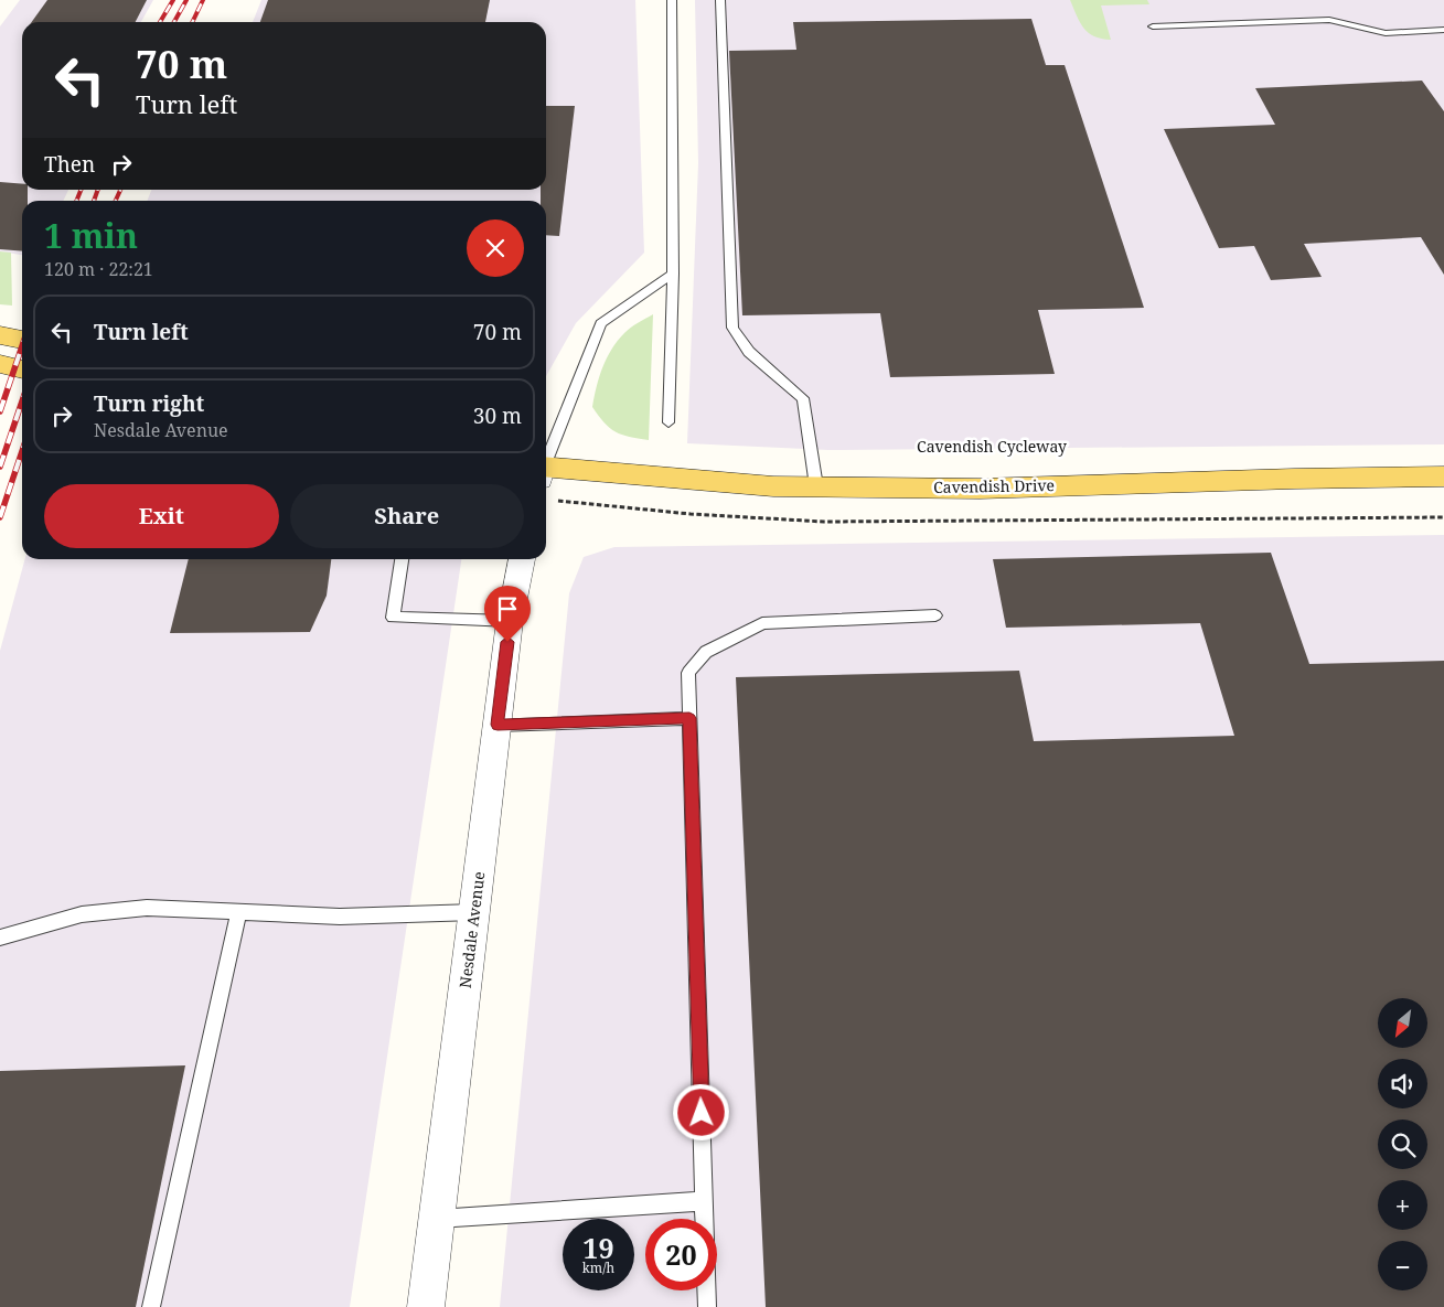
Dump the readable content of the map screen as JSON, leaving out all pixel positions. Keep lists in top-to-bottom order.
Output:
{
  "streets": {
    "main road": ["Cavendish Drive"],
    "street": ["Nesdale Avenue"]
  },
  "north": "bottom left",
  "page": {
    "turn": ["70 m", "Turn left"],
    "then": "Then",
    "heading": ["1 min", "120 m · 22:21"],
    "list": [
      {
        "name": "Turn left",
        "value": "70 m"
      },
      {
        "name": "Turn right",
        "note": "Nesdale Avenue",
        "value": "30 m"
      }
    ],
    "buttons": ["Exit", "Share"],
    "map_buttons": ["+", "−"],
    "speed": "19 km/h",
    "limit": "20"
  }
}
